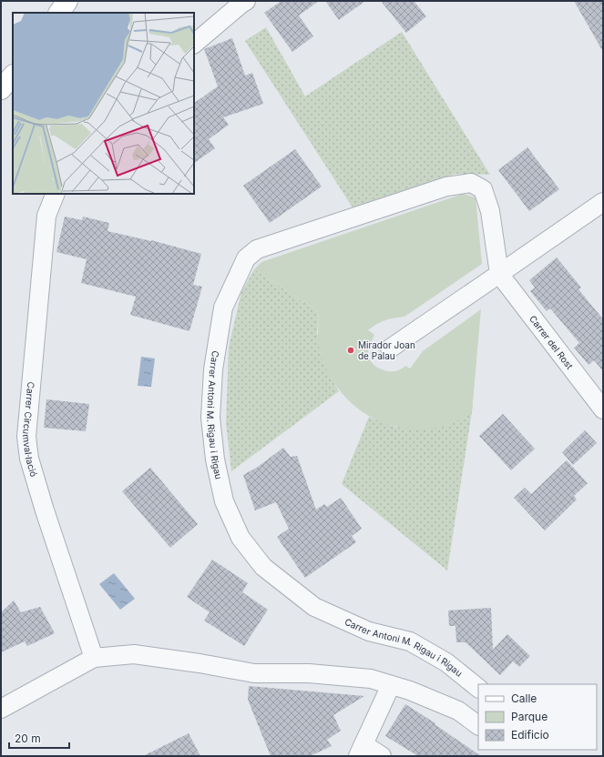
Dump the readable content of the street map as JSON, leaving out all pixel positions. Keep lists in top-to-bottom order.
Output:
{
  "streets": {
    "street": ["Carrer del Rost", "Carrer Antoni M. Rigau i Rigau", "Carrer Circumval·lació"]
  },
  "crossings": [
    ["Carrer del Rost", "Carrer Antoni M. Rigau i Rigau"]
  ],
  "places": ["Mirador Joan de Palau"],
  "legend": ["Calle", "Parque", "Edificio"],
  "scale_bar": "20 m"
}
